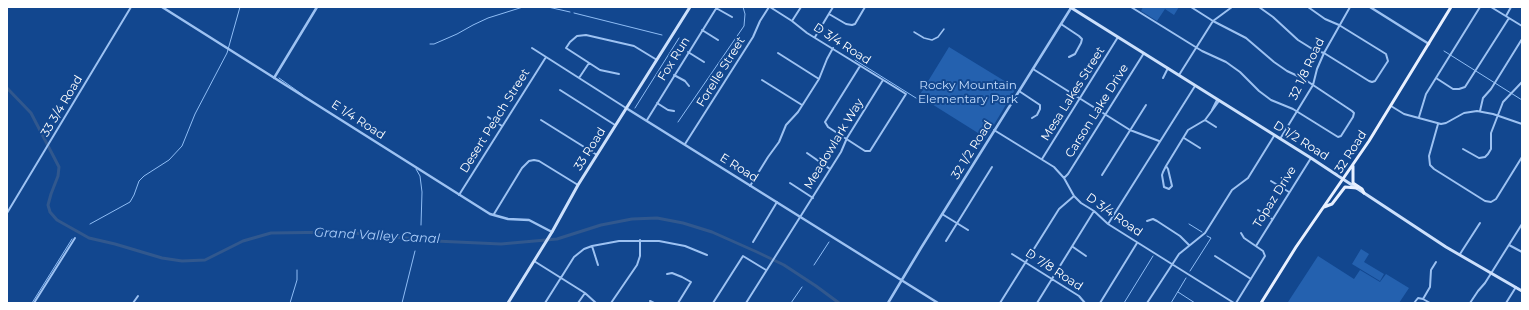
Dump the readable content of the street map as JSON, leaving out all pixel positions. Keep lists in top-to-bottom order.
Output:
{
  "streets": {
    "main road": ["D 1/2 Road", "33 Road", "32 Road"],
    "street": [
      "D 3/4 Road",
      "Fox Run",
      "32 1/8 Road",
      "Forelle Street",
      "Mesa Lakes Street",
      "33 3/4 Road",
      "Carson Lake Drive",
      "E 1/4 Road",
      "Desert Peach Street",
      "Meadowlark Way",
      "32 1/2 Road",
      "E Road",
      "Topaz Drive",
      "D 7/8 Road"
    ]
  },
  "crossings": [
    ["D 3/4 Road", "Forelle Street"],
    ["D 3/4 Road", "Mesa Lakes Street"],
    ["D 3/4 Road", "Carson Lake Drive"],
    ["D 3/4 Road", "Meadowlark Way"],
    ["D 3/4 Road", "32 1/2 Road"],
    ["Fox Run", "E Road"],
    ["32 1/8 Road", "D 1/2 Road"],
    ["Forelle Street", "E Road"],
    ["Mesa Lakes Street", "D 1/2 Road"],
    ["Carson Lake Drive", "D 1/2 Road"],
    ["E 1/4 Road", "Desert Peach Street"],
    ["E 1/4 Road", "33 Road"],
    ["Desert Peach Street", "E Road"],
    ["D 1/2 Road", "32 1/2 Road"],
    ["D 1/2 Road", "32 Road"],
    ["D 1/2 Road", "Topaz Drive"],
    ["Meadowlark Way", "E Road"],
    ["33 Road", "E Road"],
    ["32 1/2 Road", "E Road"]
  ],
  "water": ["Grand Valley Canal"],
  "parks": ["Rocky Mountain Elementary Park"]
}
